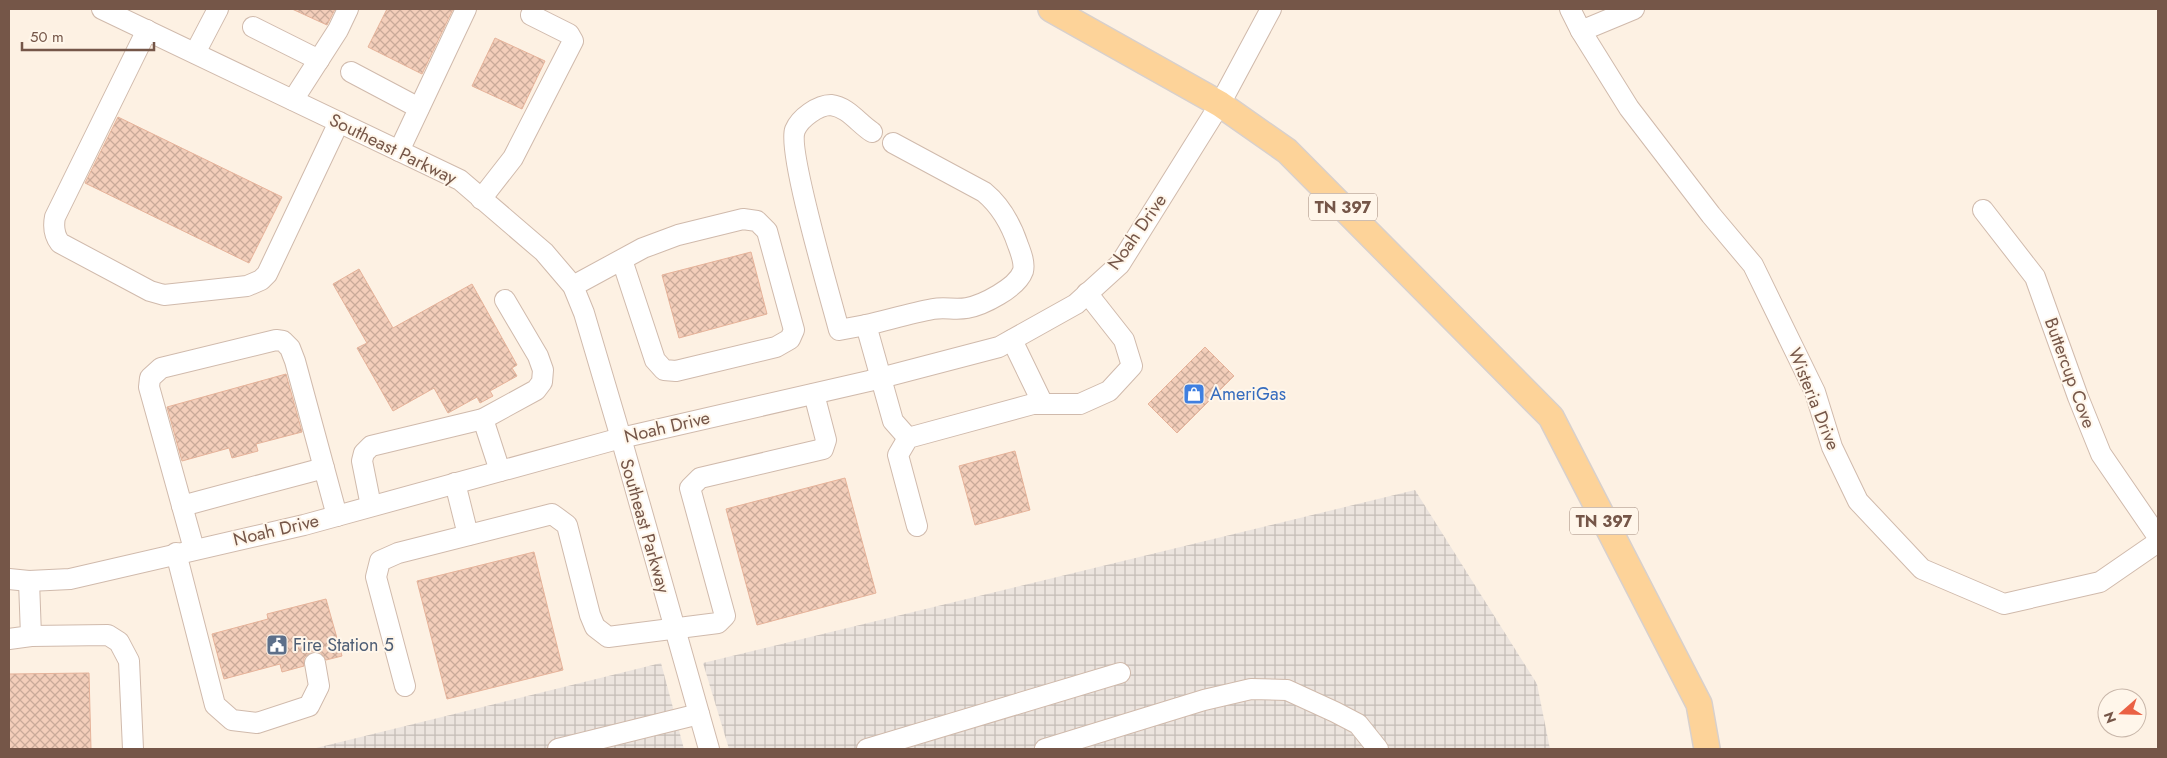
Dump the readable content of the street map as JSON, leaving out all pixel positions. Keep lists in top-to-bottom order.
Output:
{
  "streets": {
    "main road": ["TN 397"],
    "street": [
      "Southeast Parkway",
      "Noah Drive",
      "Buttercup Cove",
      "Wisteria Drive"
    ]
  },
  "crossings": [
    ["Southeast Parkway", "Noah Drive"],
    ["TN 397", "Noah Drive"]
  ],
  "places": {
    "shop": ["AmeriGas"],
    "public building": ["Fire Station 5"]
  },
  "scale_bar": "50 m",
  "north": "left"
}
